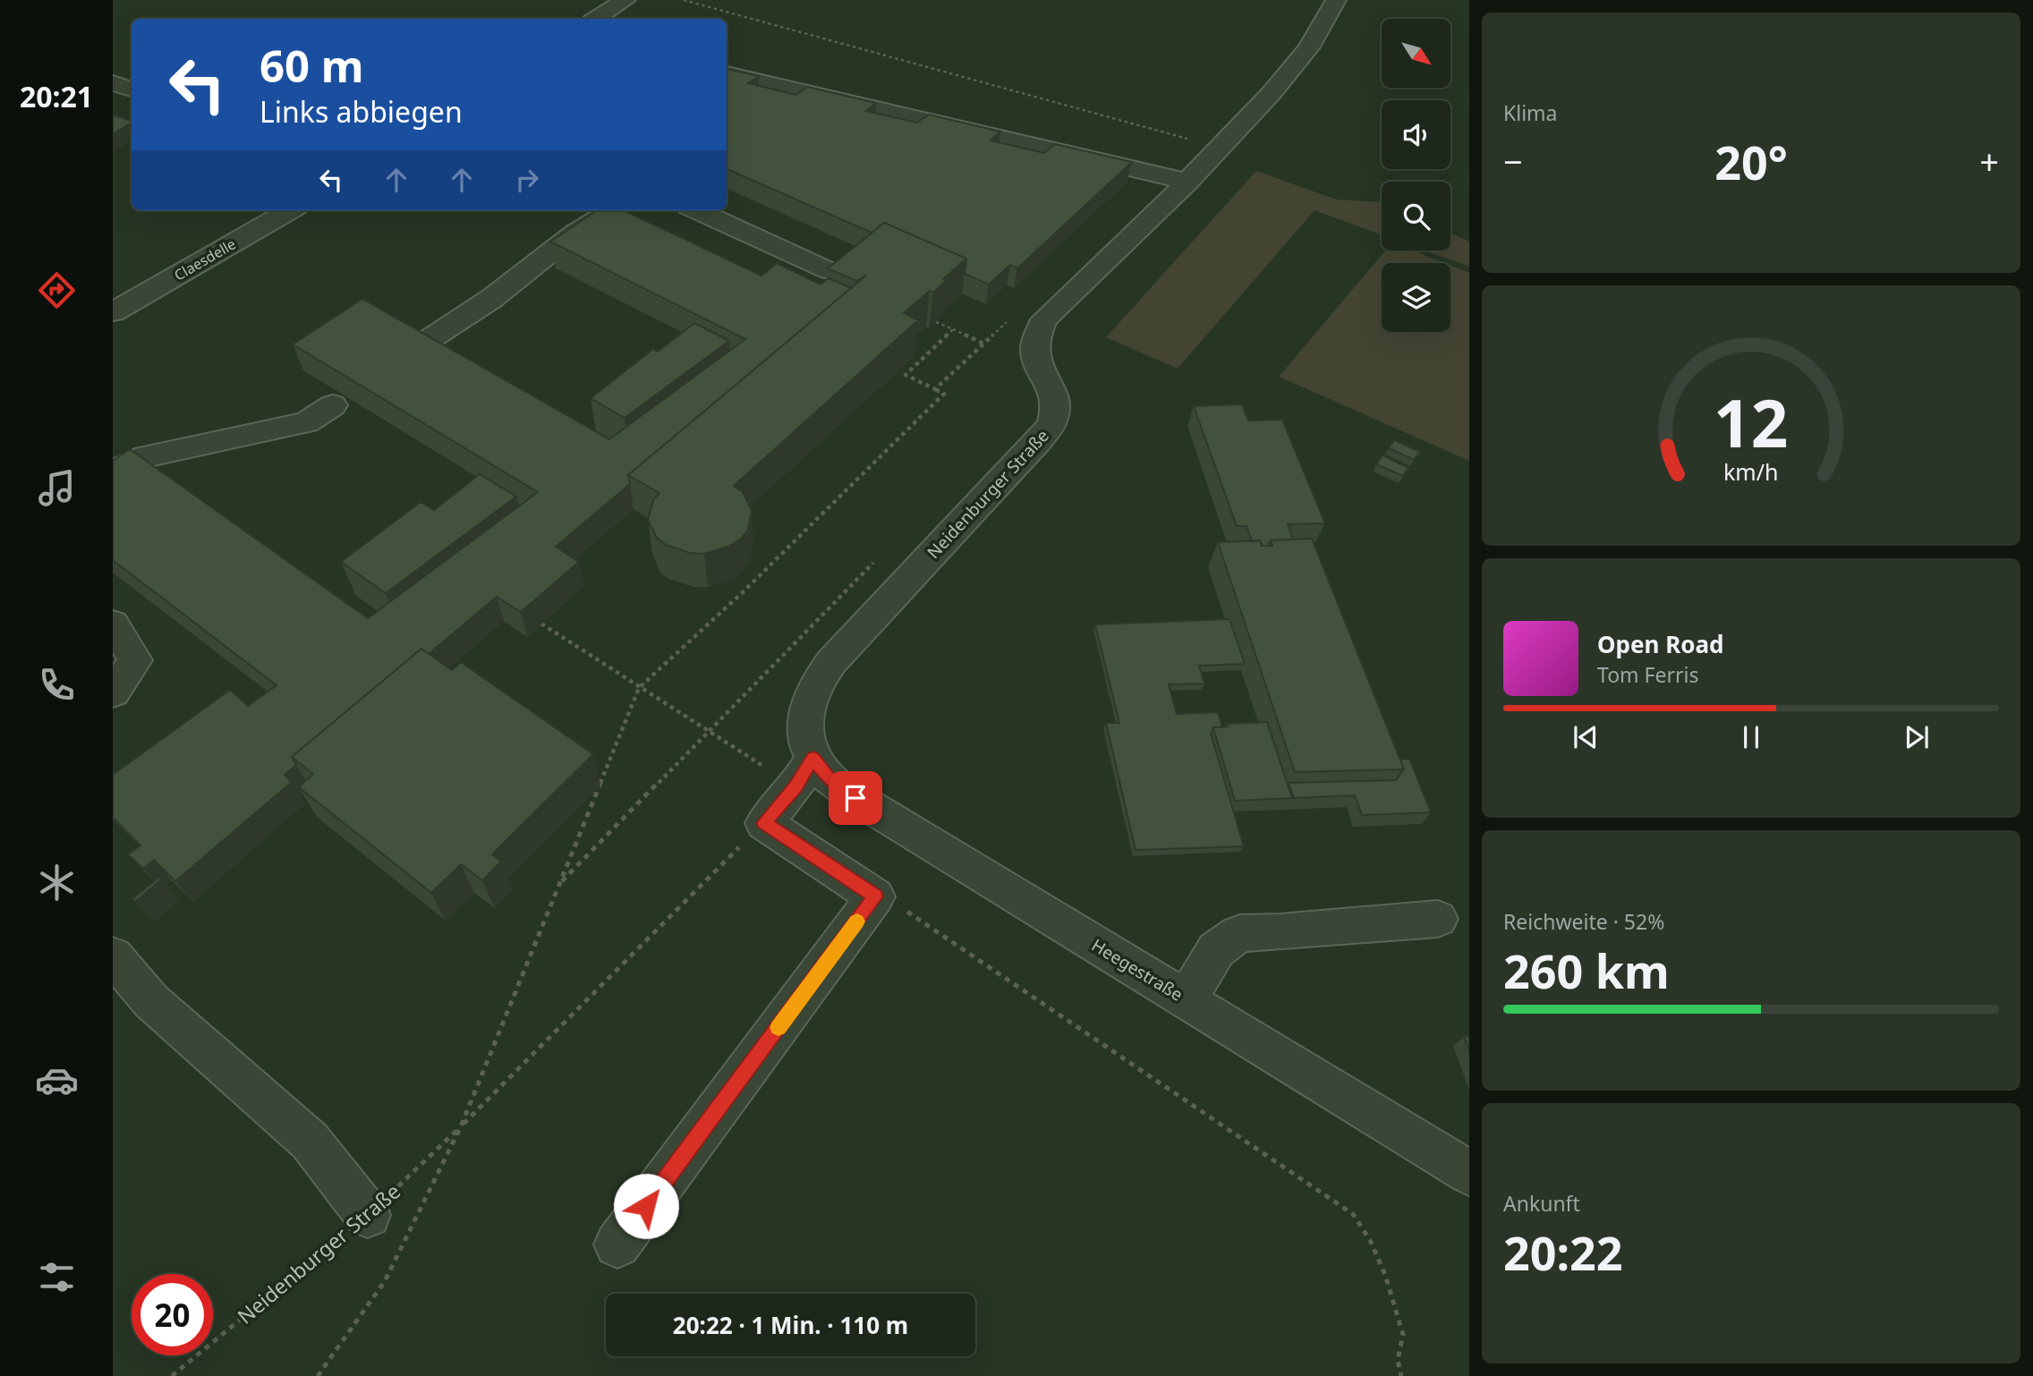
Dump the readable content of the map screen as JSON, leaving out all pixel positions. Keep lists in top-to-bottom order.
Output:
{
  "streets": {
    "street": ["Claesdelle", "Neidenburger Straße", "Heegestraße"]
  },
  "crossings": [
    ["Neidenburger Straße", "Heegestraße"]
  ],
  "north": "bottom right",
  "page": {
    "tabs": "20:21",
    "tile": [
      "Klima",
      ["Reichweite · 52%", "260 km"],
      ["Ankunft", "20:22"]
    ],
    "turn": ["60 m", "Links abbiegen"],
    "heat": ["−", "20°", "+"],
    "song": ["Open Road", "Tom Ferris"],
    "limit": "20",
    "trip": "20:22 · 1 Min. · 110 m",
    "gauge": ["12", "km/h"]
  }
}
